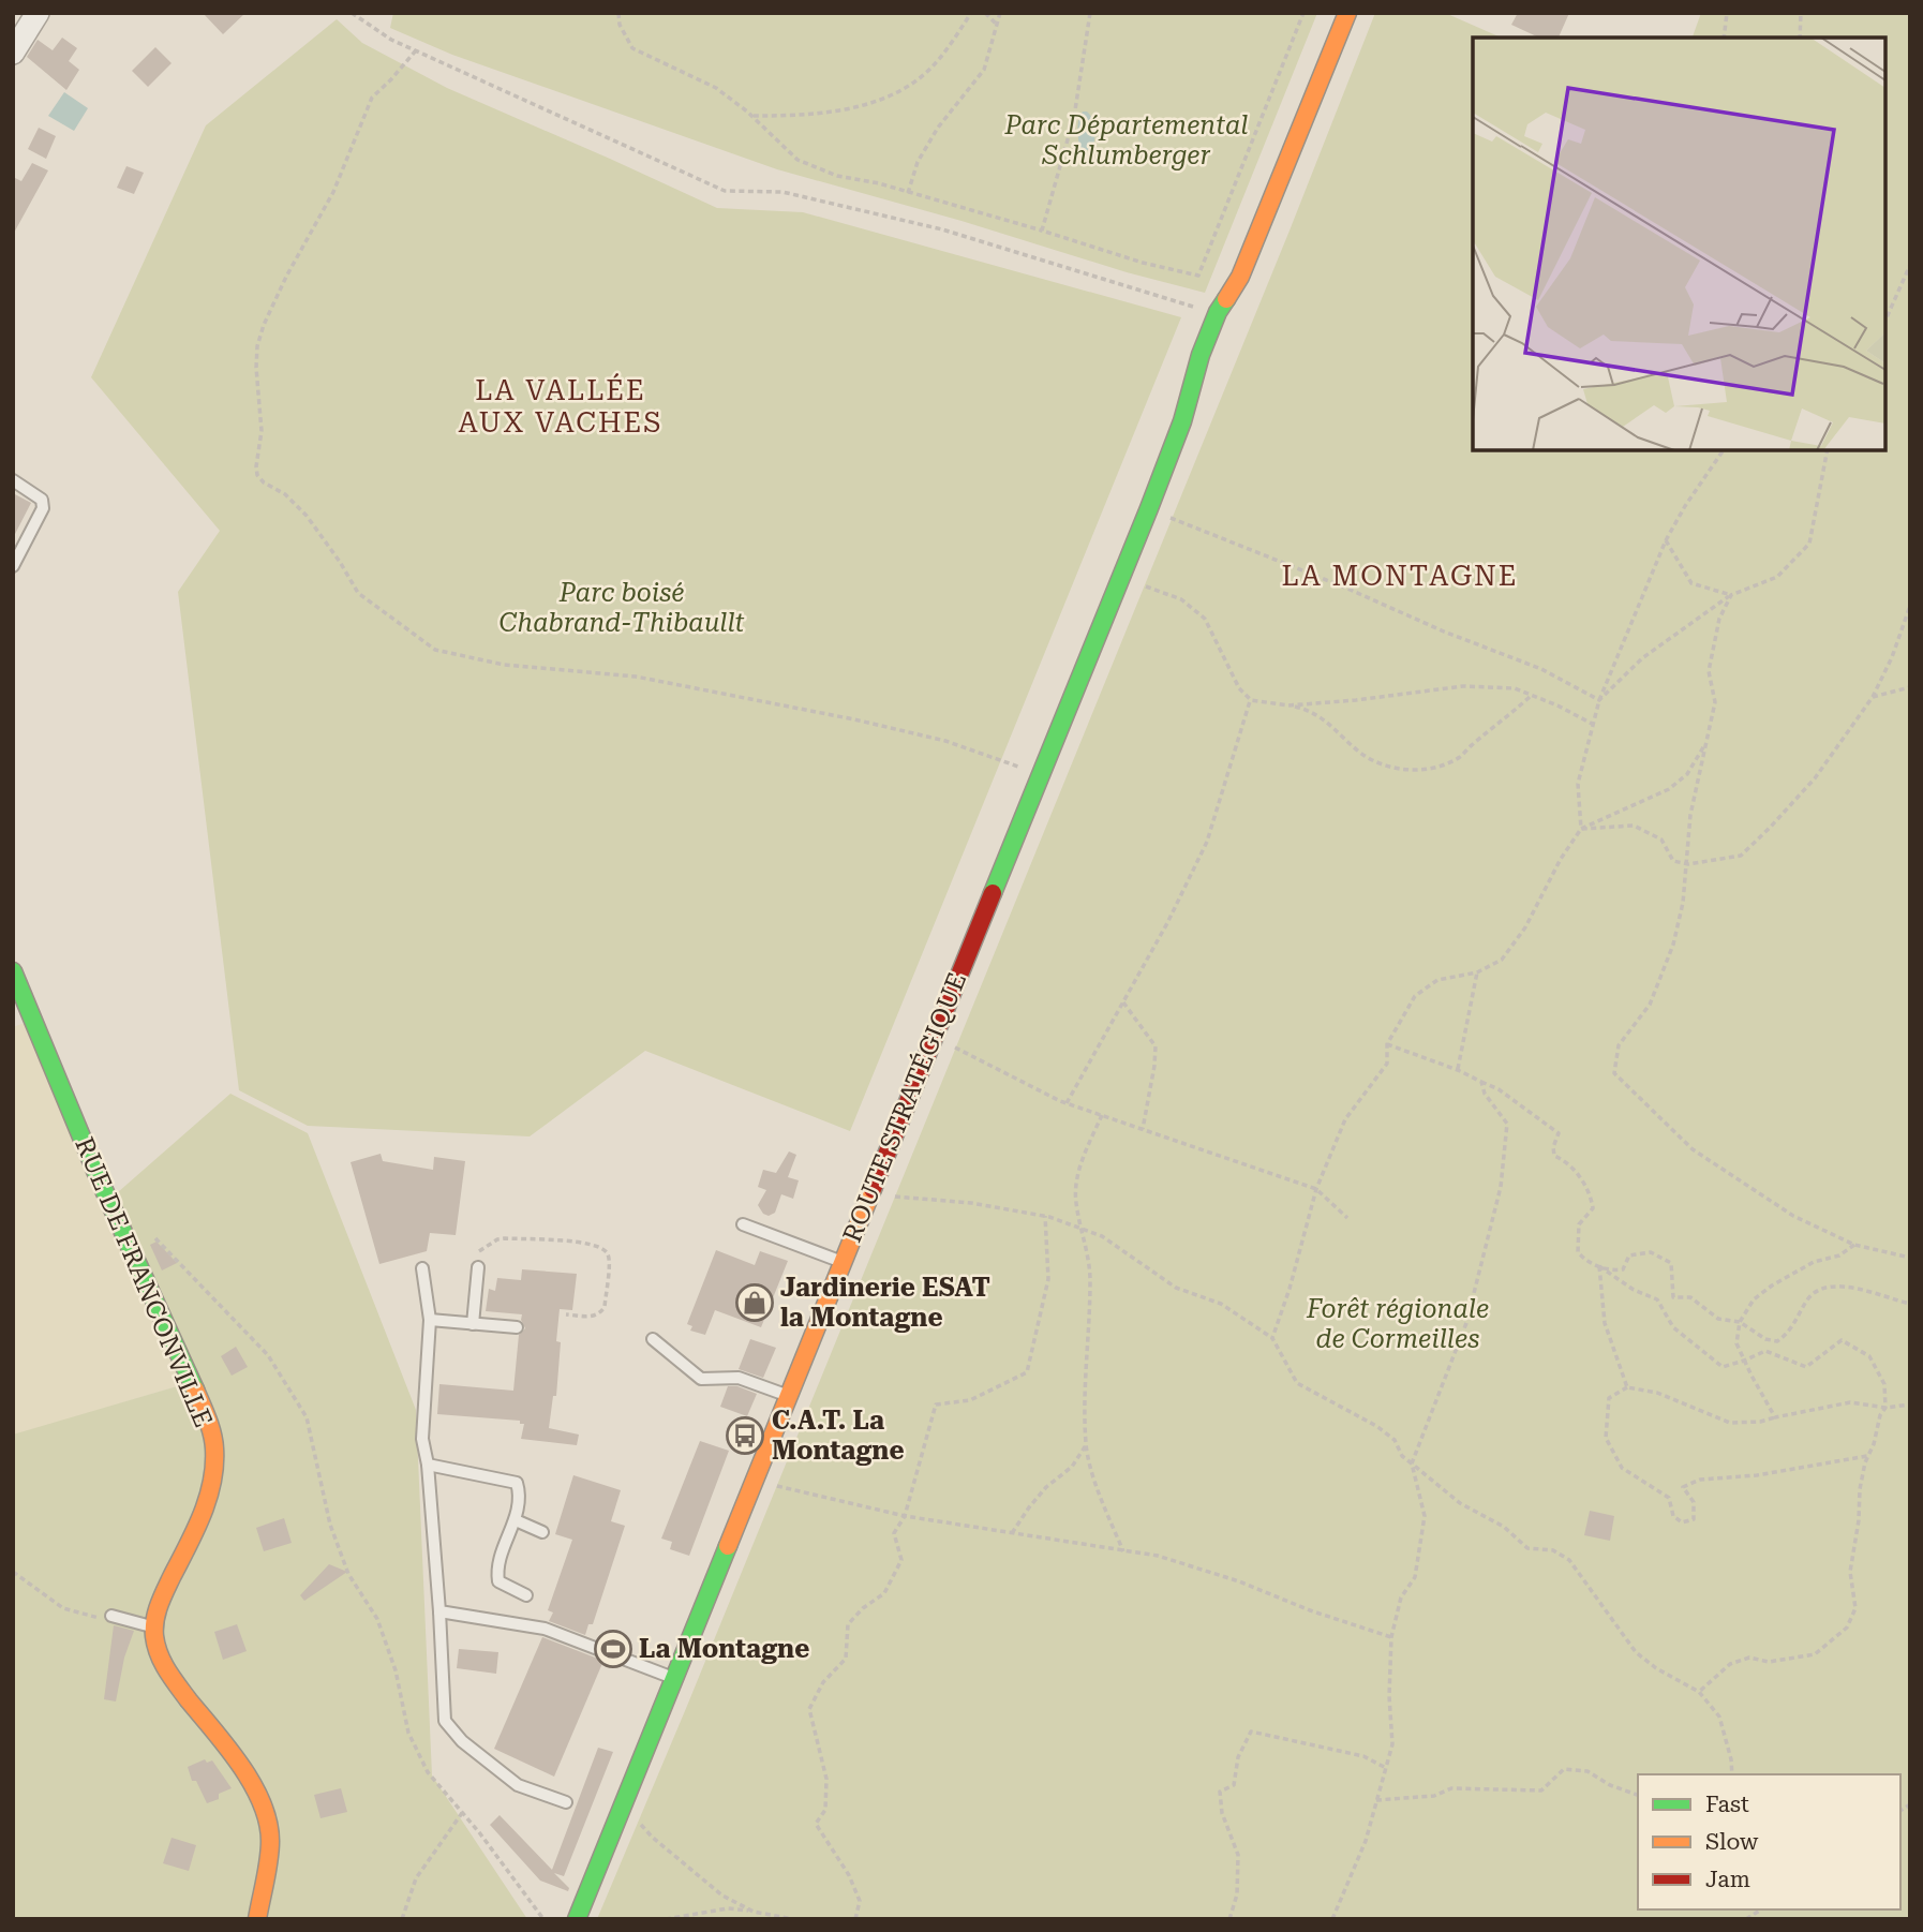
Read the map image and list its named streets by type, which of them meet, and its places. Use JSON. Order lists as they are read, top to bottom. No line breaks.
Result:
{"streets":{"street":["ROUTE STRATÉGIQUE","RUE DE FRANCONVILLE"]},"districts":["LA VALLÉE AUX VACHES","LA MONTAGNE"],"parks":["Parc Départemental Schlumberger","Parc boisé Chabrand-Thibaullt","Forêt régionale de Cormeilles"],"places":{"shop":["Jardinerie ESAT la Montagne"],"bus stop":["C.A.T. La Montagne"],"sports":["La Montagne"]},"legend":["Fast","Slow","Jam"]}
